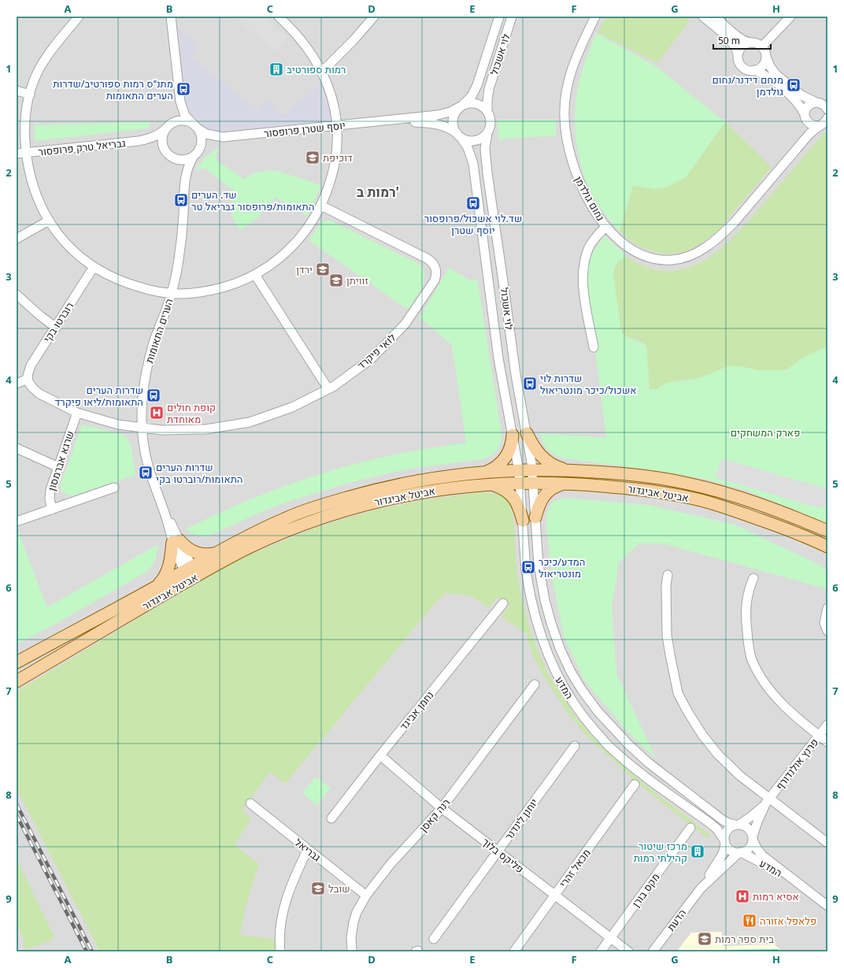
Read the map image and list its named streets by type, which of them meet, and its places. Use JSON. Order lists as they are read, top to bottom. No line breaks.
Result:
{"streets":{"main road":["אביטל אביגדור"],"street":["לוי אשכול","יוסף שטרן פרופסור","גבריאל טרק פרופסור","נחום גולדמן","רוברטו בקי","הערים התאומות","לואי פיקרד","שרגא אברמסון","המדע","נחמן אביגד","פרנץ אולנדורף","רנה קאסן","יוחנן לינדנר","גבריאל","פליקס בלוך","מכאל זהרי","מקס בורן","הדעת"]},"crossings":[["לוי אשכול","אביטל אביגדור"],["לוי אשכול","המדע"],["הערים התאומות","לואי פיקרד"],["הערים התאומות","אביטל אביגדור"],["אביטל אביגדור","המדע"],["המדע","פרנץ אולנדורף"],["המדע","הדעת"],["נחמן אביגד","פליקס בלוך"],["פרנץ אולנדורף","הדעת"],["רנה קאסן","גבריאל"],["רנה קאסן","פליקס בלוך"],["יוחנן לינדנר","פליקס בלוך"],["פליקס בלוך","מכאל זהרי"],["פליקס בלוך","מקס בורן"]],"districts":["רמות ב'"],"parks":["פארק המשחקים"],"places":{"building":["רמות ספורטיב","מרכז שיטור קהילתי רמות"],"bus stop":["מנחם דידנר/נחום גולדמן","מתנ״ס רמות ספורטיב/שדרות הערים התאומות","שד. הערים התאומות/פרופסור גבריאל טר","שד.לוי אשכול/פרופסור יוסף שטרן","שדרות לוי אשכול/כיכר מונטריאול","שדרות הערים התאומות/ליאו פיקרד","שדרות הערים התאומות/רוברטו בקי","המדע/כיכר מונטריאול"],"school or university":["דוכיפת","ירדן","זוויתן","שובל","בית ספר רמות"],"hospital":["קופת חולים מאוחדת","אסיא רמות"],"restaurant":["פלאפל אזורה"]},"scale_bar":"50 m","grid":{"columns":["A","B","C","D","E","F","G","H"],"rows":["1","2","3","4","5","6","7","8","9"]}}
